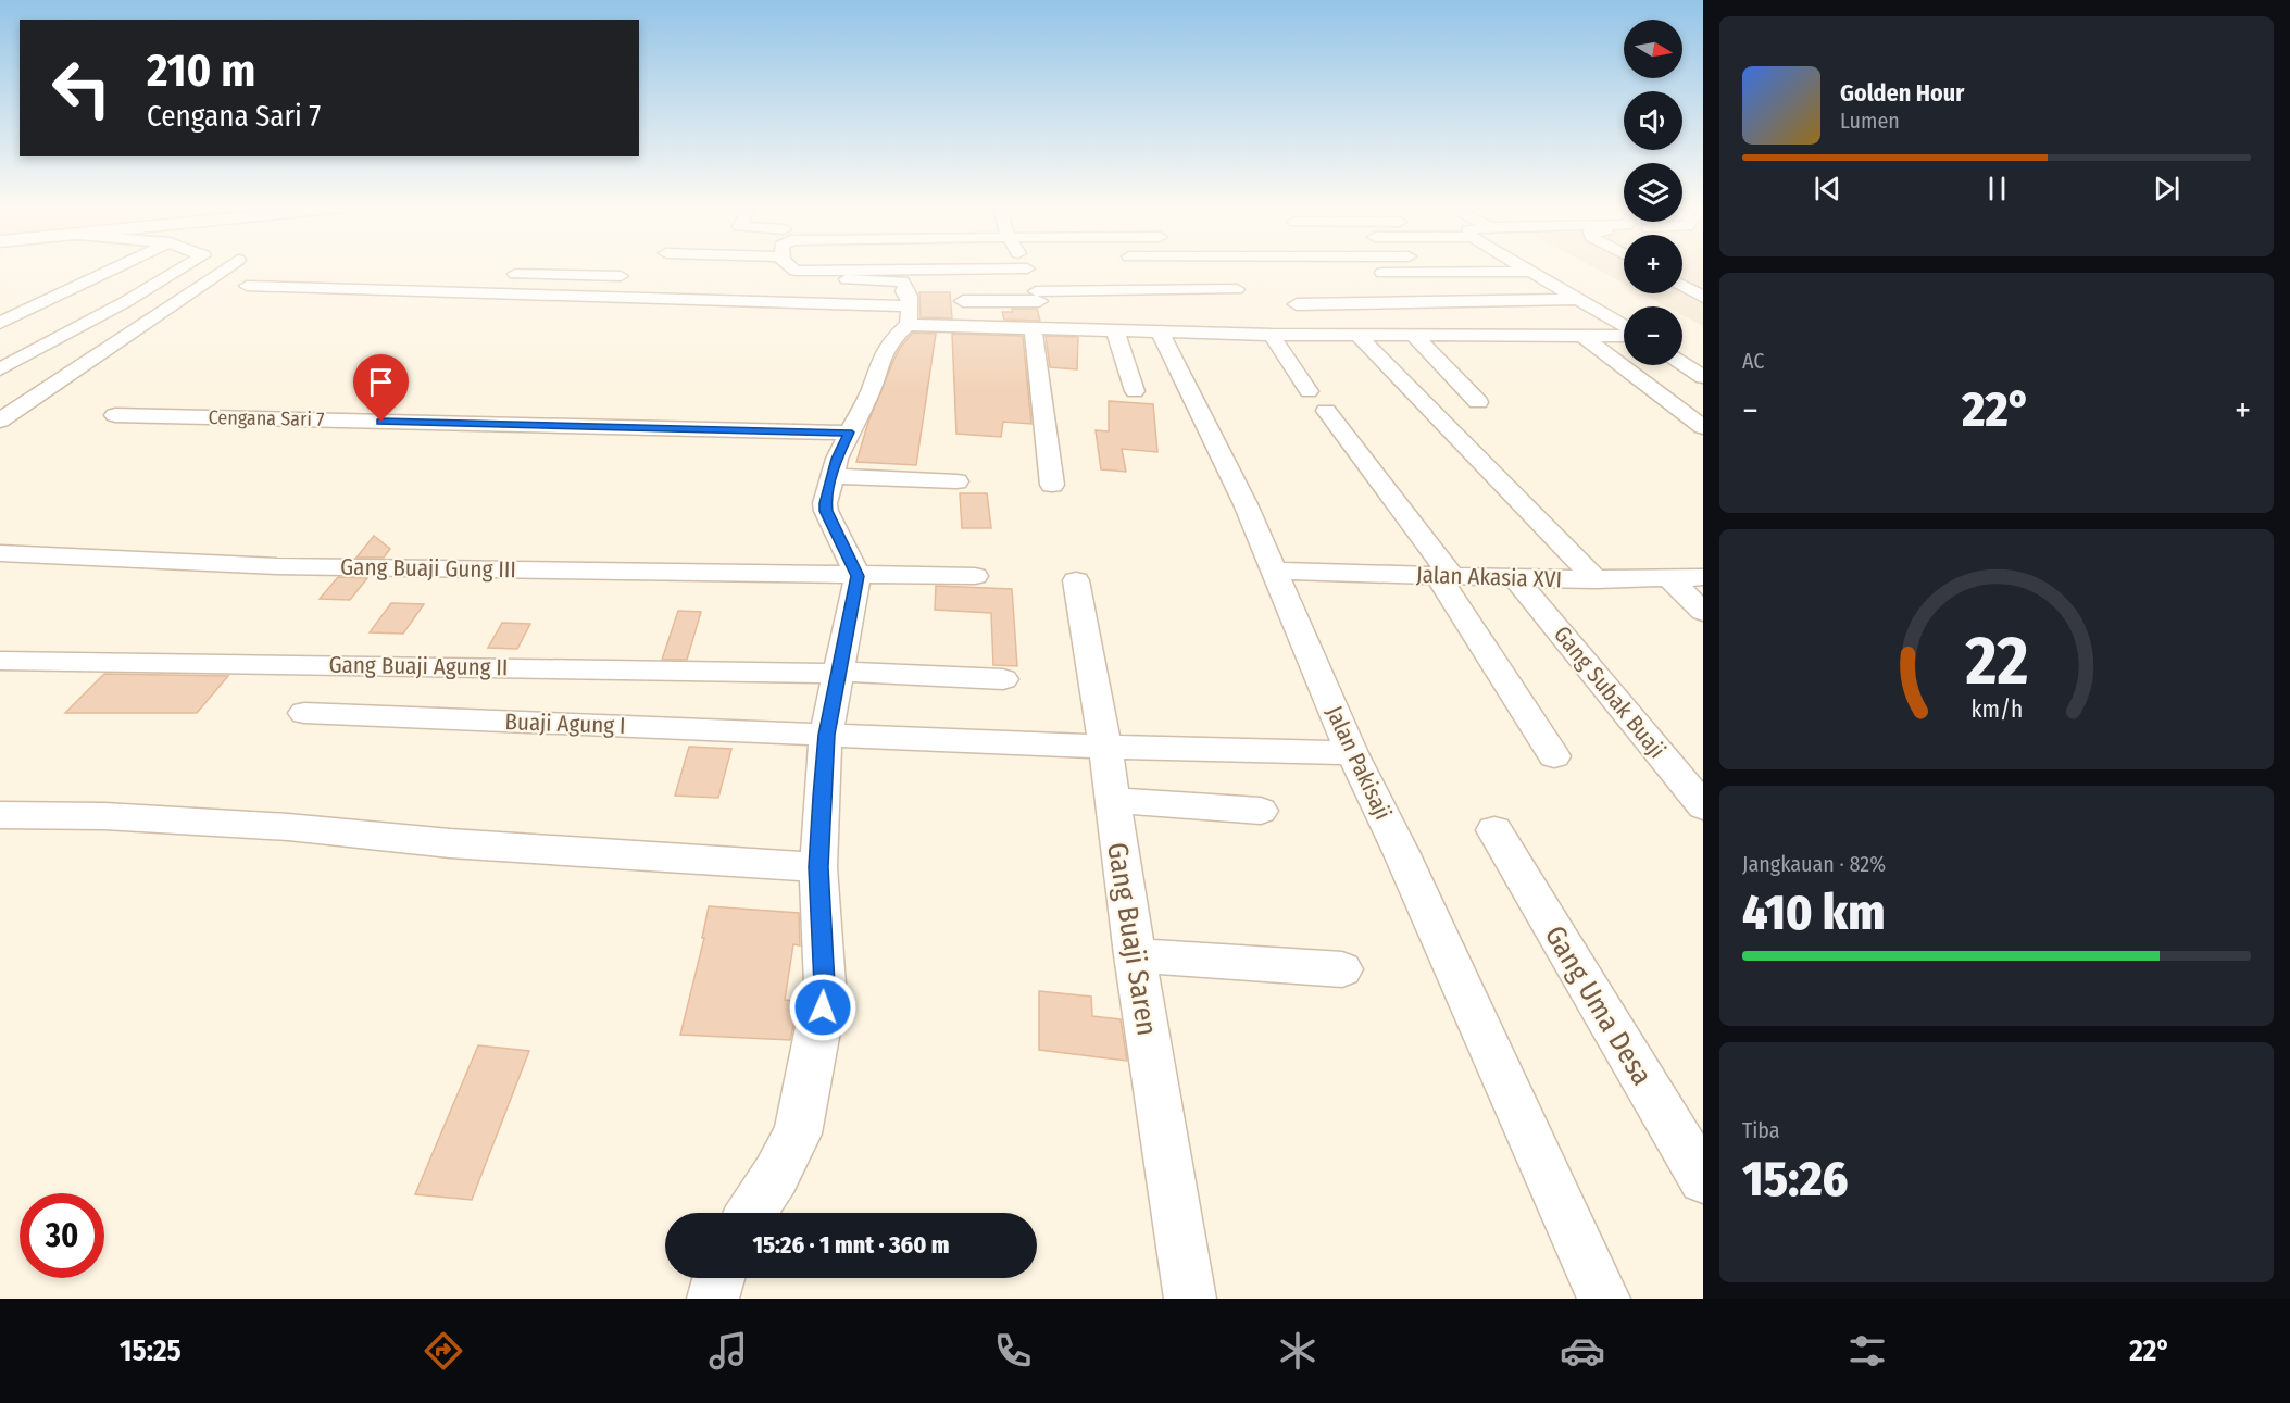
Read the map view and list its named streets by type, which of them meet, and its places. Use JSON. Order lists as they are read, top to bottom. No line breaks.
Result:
{"streets":{"street":["Cengana Sari 7","Gang Buaji Gung III","Jalan Akasia XVI","Gang Buaji Agung II","Gang Subak Buaji","Buaji Agung I","Jalan Pakisaji","Gang Buaji Saren","Gang Uma Desa"]},"crossings":[["Jalan Akasia XVI","Gang Subak Buaji"],["Jalan Akasia XVI","Jalan Pakisaji"],["Buaji Agung I","Jalan Pakisaji"],["Buaji Agung I","Gang Buaji Saren"]],"north":"right","page":{"map_buttons":["+","−"],"turn":["210 m","Cengana Sari 7"],"song":["Golden Hour","Lumen"],"tile":["AC",["Jangkauan · 82%","410 km"],["Tiba","15:26"]],"heat":["−","22°","+"],"limit":"30","trip":"15:26 · 1 mnt · 360 m","tabs":["15:25","22°"],"gauge":["22","km/h"]}}
